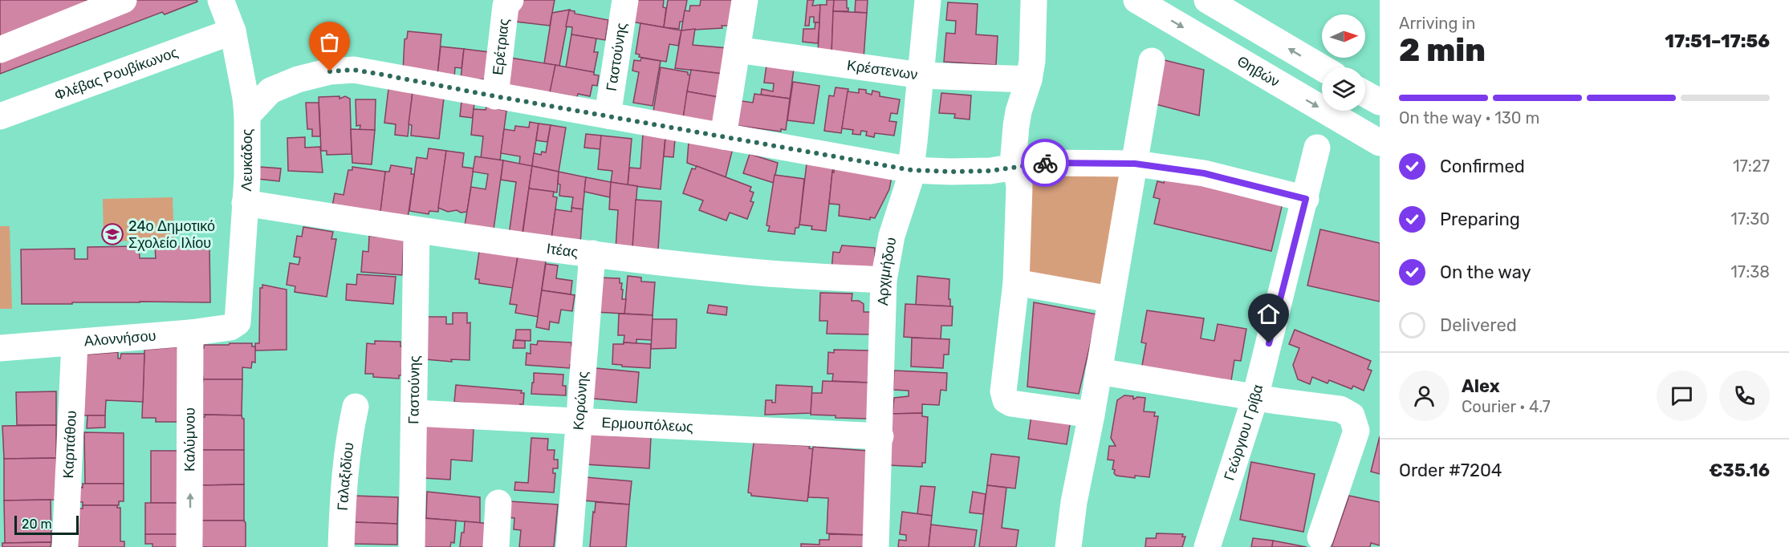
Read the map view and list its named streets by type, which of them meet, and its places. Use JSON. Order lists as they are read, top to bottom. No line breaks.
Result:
{"streets":{"street":["Ερέτριας","Γαστούνης","Κρέστενων","Θηβών","Φλέβας Ρουβίκωνος","Λευκάδος","Ιτέας","Αρχιμήδου","Αλοννήσου","Κορώνης","Ερμουπόλεως","Γεώργιου Γρίβα","Καλύμνου","Καρπάθου","Γαλαξιδίου"]},"crossings":[["Γαστούνης","Ιτέας"],["Γαστούνης","Ερμουπόλεως"],["Κρέστενων","Αρχιμήδου"],["Φλέβας Ρουβίκωνος","Λευκάδος"],["Λευκάδος","Ιτέας"],["Λευκάδος","Αλοννήσου"],["Ιτέας","Αρχιμήδου"],["Ιτέας","Κορώνης"],["Αρχιμήδου","Ερμουπόλεως"],["Αλοννήσου","Καλύμνου"],["Αλοννήσου","Καρπάθου"],["Κορώνης","Ερμουπόλεως"]],"one_way":["Καλύμνου"],"places":{"school or university":["24ο Δημοτικό Σχολείο Ιλίου"]},"scale_bar":"20 m","north":"right","page":{"heading":["2 min","Arriving in","17:51–17:56"],"panel":["Alex","Courier · 4.7","Order #7204","€35.16"],"bar":"On the way · 130 m","list":[["Confirmed","17:27"],["Preparing","17:30"],["On the way","17:38"],"Delivered"],"scale":"20 m"}}
